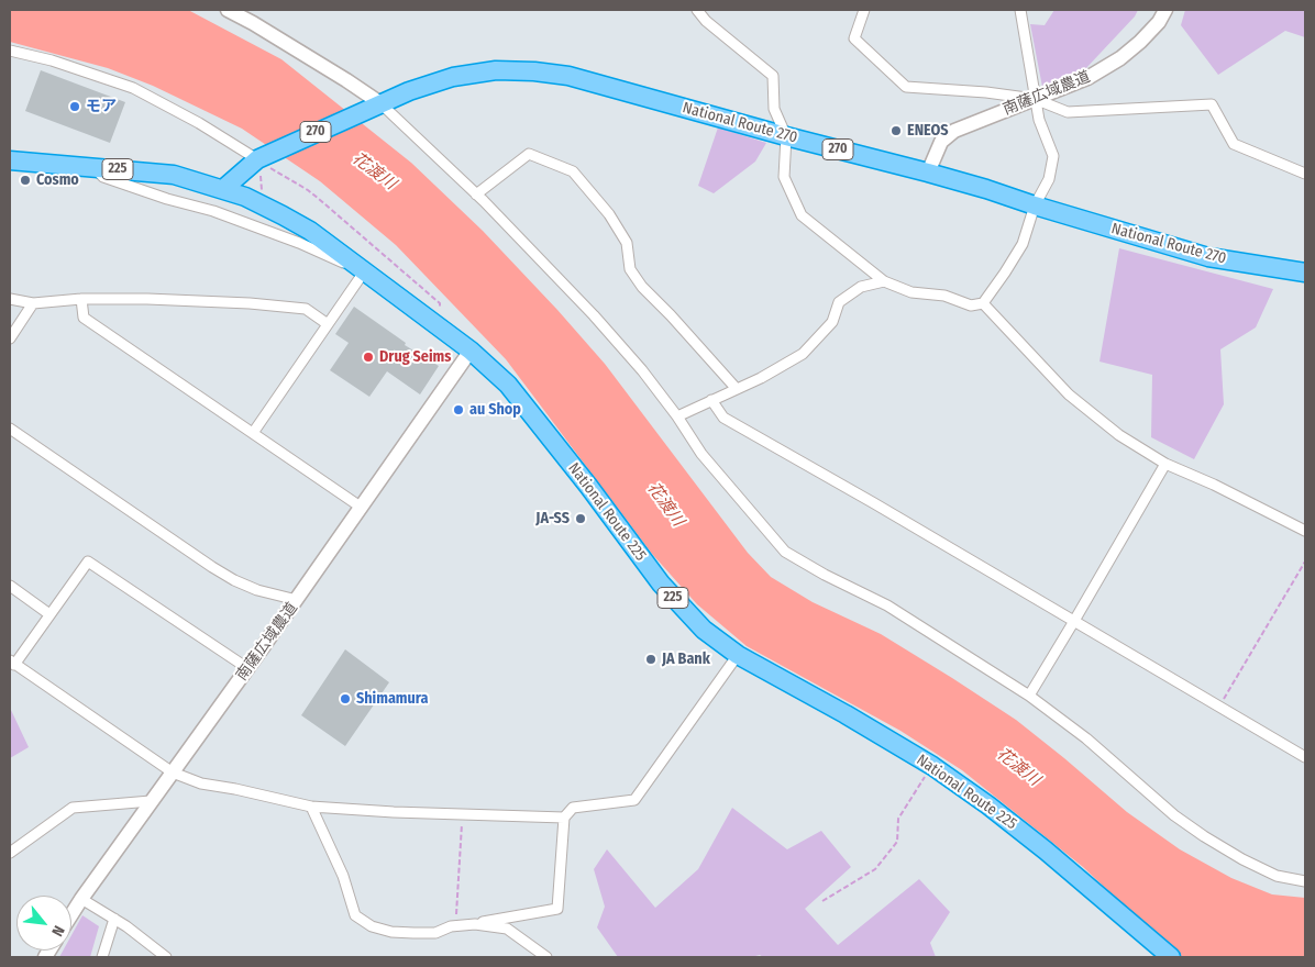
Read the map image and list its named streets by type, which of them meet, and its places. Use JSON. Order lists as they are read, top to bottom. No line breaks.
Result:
{"streets":{"highway":["National Route 270","270","225","National Route 225"],"street":["南薩広域農道"]},"crossings":[["南薩広域農道","National Route 270"],["南薩広域農道","National Route 225"],["National Route 270","National Route 225"]],"water":["花渡川"],"places":["モア","ENEOS","Cosmo","Drug Seims","au Shop","JA-SS","JA Bank","Shimamura"],"north":"bottom right"}
